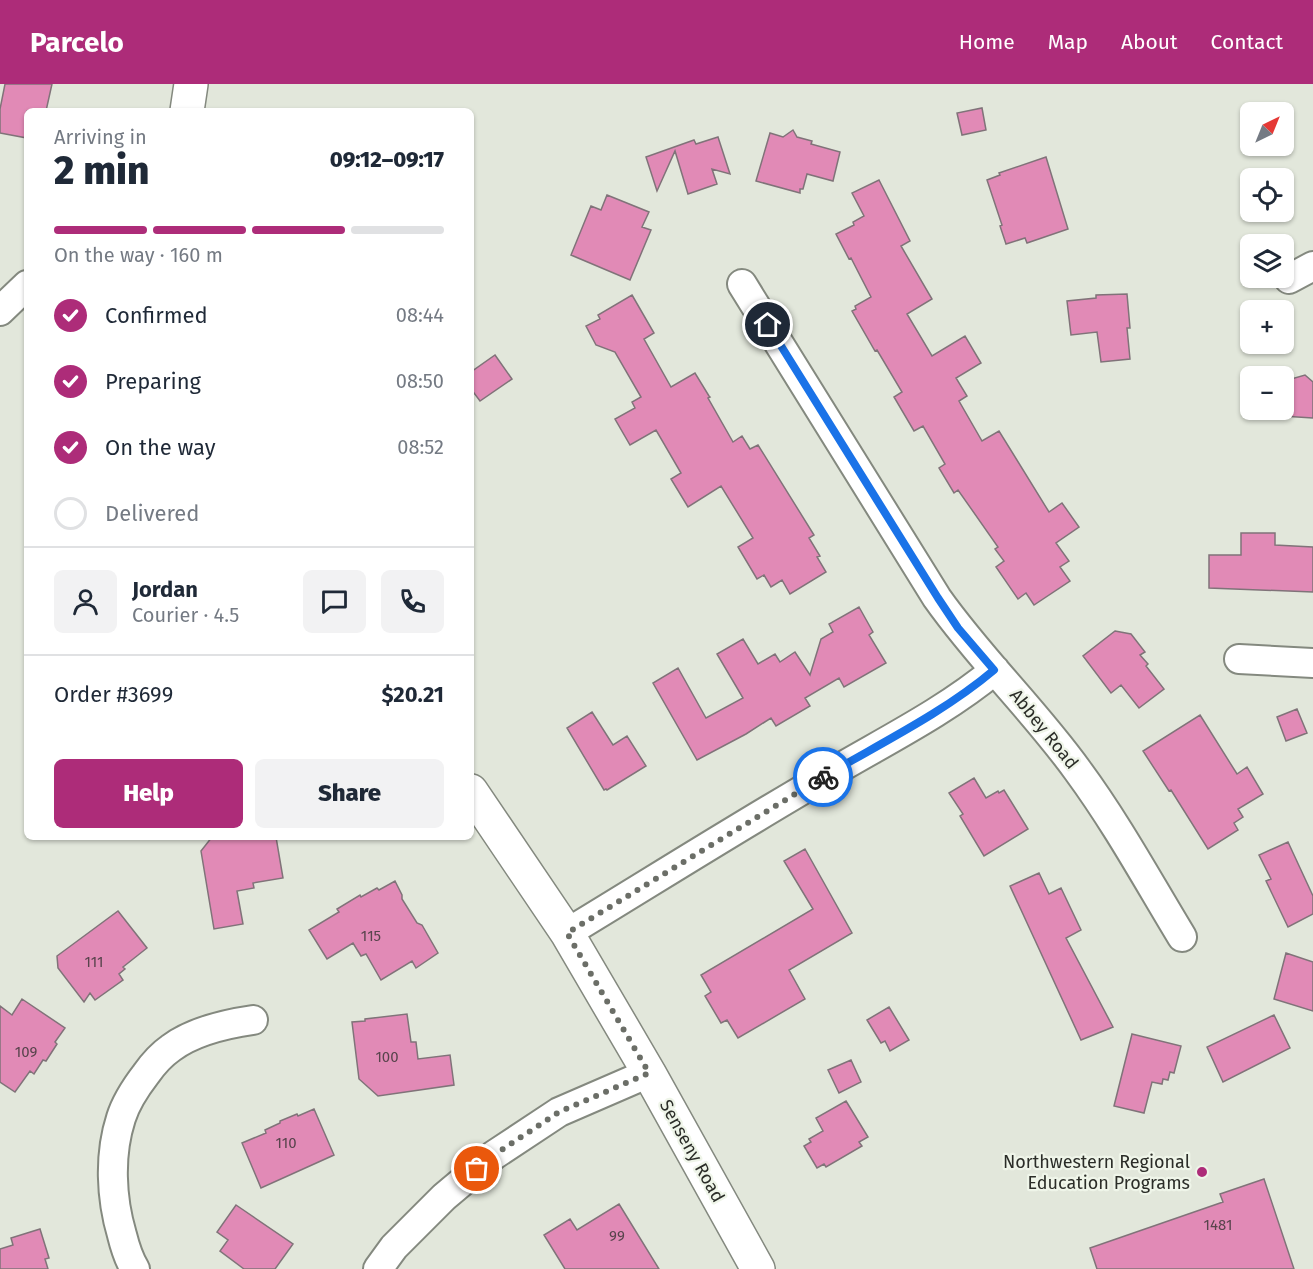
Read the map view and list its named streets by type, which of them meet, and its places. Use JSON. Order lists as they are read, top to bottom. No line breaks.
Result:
{"streets":{"main road":["Senseny Road"],"street":["Abbey Road"]},"places":["Northwestern Regional Education Programs"],"house_numbers":["115","111","109","100","110","1481","99"],"north":"top right","page":{"header":"Parcelo","nav":["Home","Map","About","Contact"],"map_buttons":["+","−"],"heading":["2 min","Arriving in","09:12–09:17"],"panel":["Jordan","Courier · 4.5","Order #3699","$20.21"],"bar":"On the way · 160 m","list":[["Confirmed","08:44"],["Preparing","08:50"],["On the way","08:52"],"Delivered"],"buttons":["Help","Share"]}}
